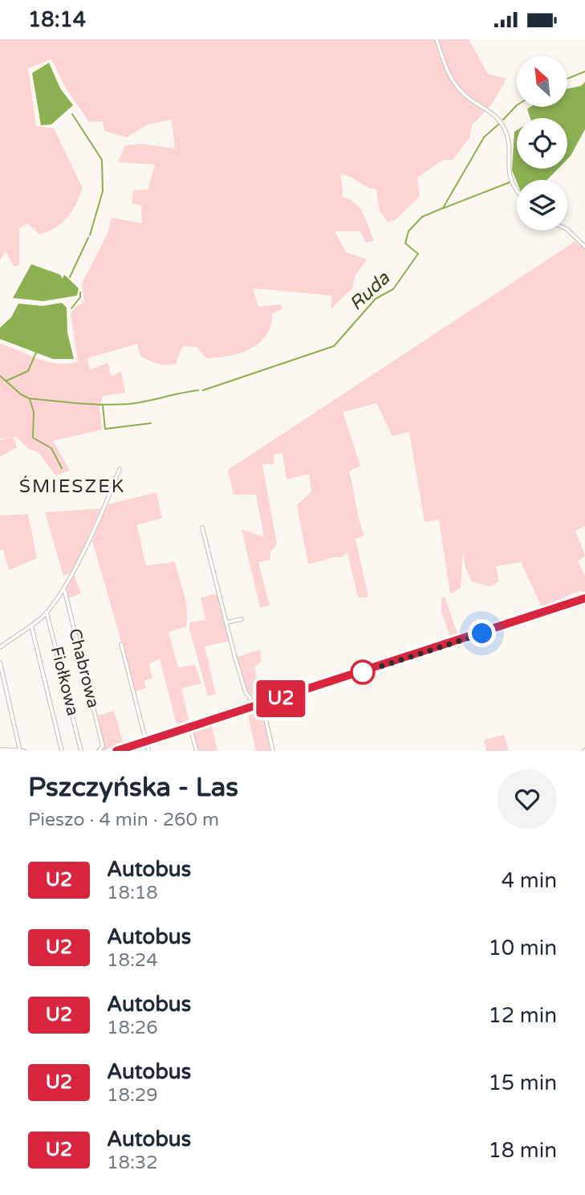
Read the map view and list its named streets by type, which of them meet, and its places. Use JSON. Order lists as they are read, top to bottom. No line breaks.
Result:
{"streets":{"street":["Chabrowa","Fiołkowa"]},"districts":["ŚMIESZEK"],"water":["Ruda"],"lines":["bus line U2"],"north":"top left","page":{"status":"18:14","on_map":"U2","heading":["Pszczyńska - Las","Pieszo · 4 min · 260 m"],"list":[{"mark":"U2","name":"Autobus","note":"18:18","value":"4 min"},{"mark":"U2","name":"Autobus","note":"18:24","value":"10 min"},{"mark":"U2","name":"Autobus","note":"18:26","value":"12 min"},{"mark":"U2","name":"Autobus","note":"18:29","value":"15 min"},{"mark":"U2","name":"Autobus","note":"18:32","value":"18 min"}]}}
